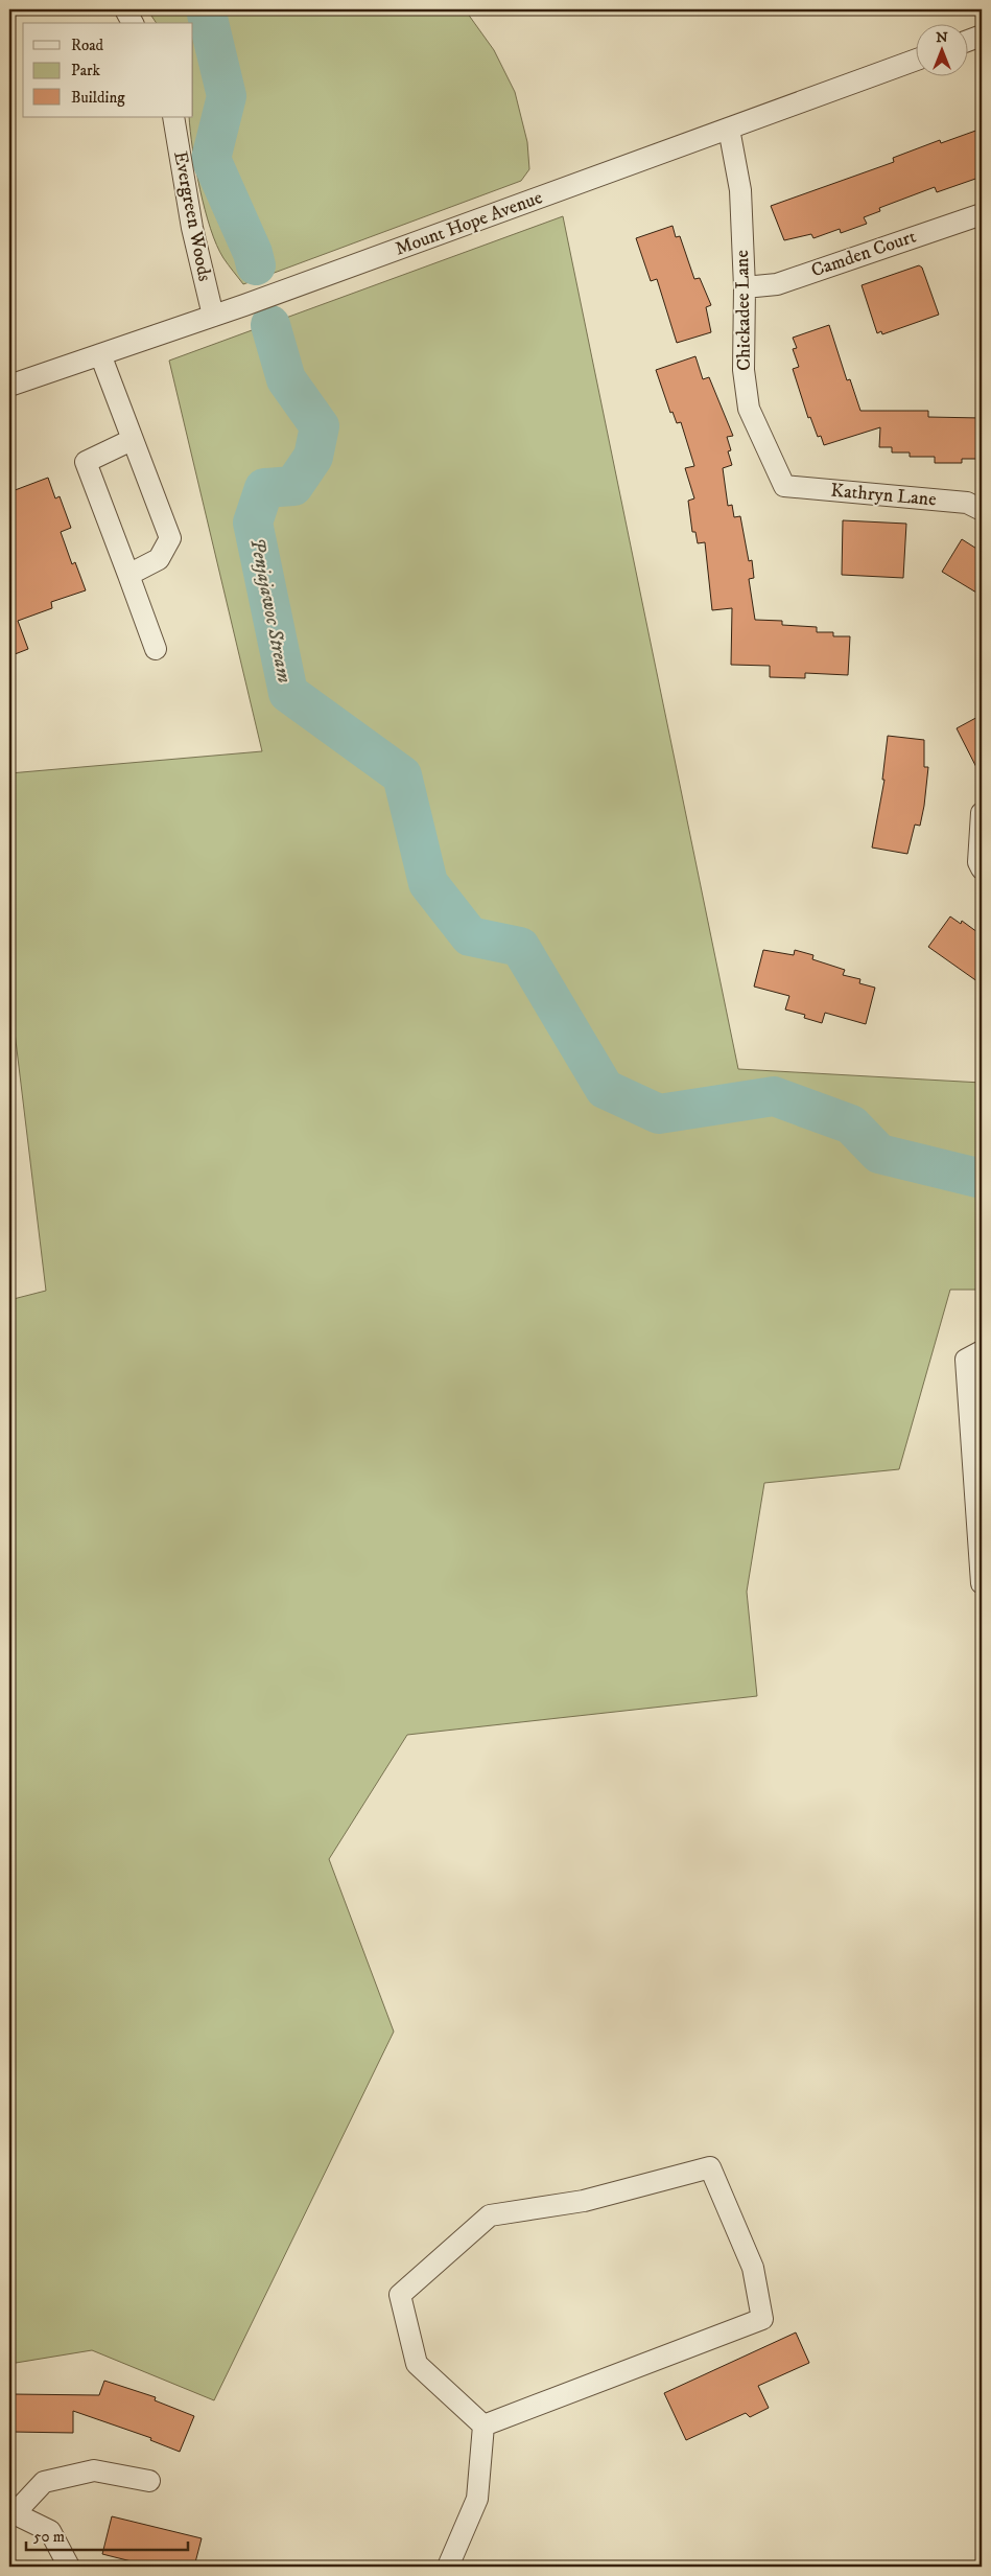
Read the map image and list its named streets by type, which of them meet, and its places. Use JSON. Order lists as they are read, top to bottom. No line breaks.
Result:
{"streets":{"street":["Evergreen Woods","Mount Hope Avenue","Camden Court","Chickadee Lane","Kathryn Lane"]},"crossings":[["Evergreen Woods","Mount Hope Avenue"],["Mount Hope Avenue","Chickadee Lane"],["Camden Court","Chickadee Lane"],["Chickadee Lane","Kathryn Lane"]],"water":["Penjajawoc Stream"],"legend":["Road","Park","Building"],"scale_bar":"50 m","north":"top"}
